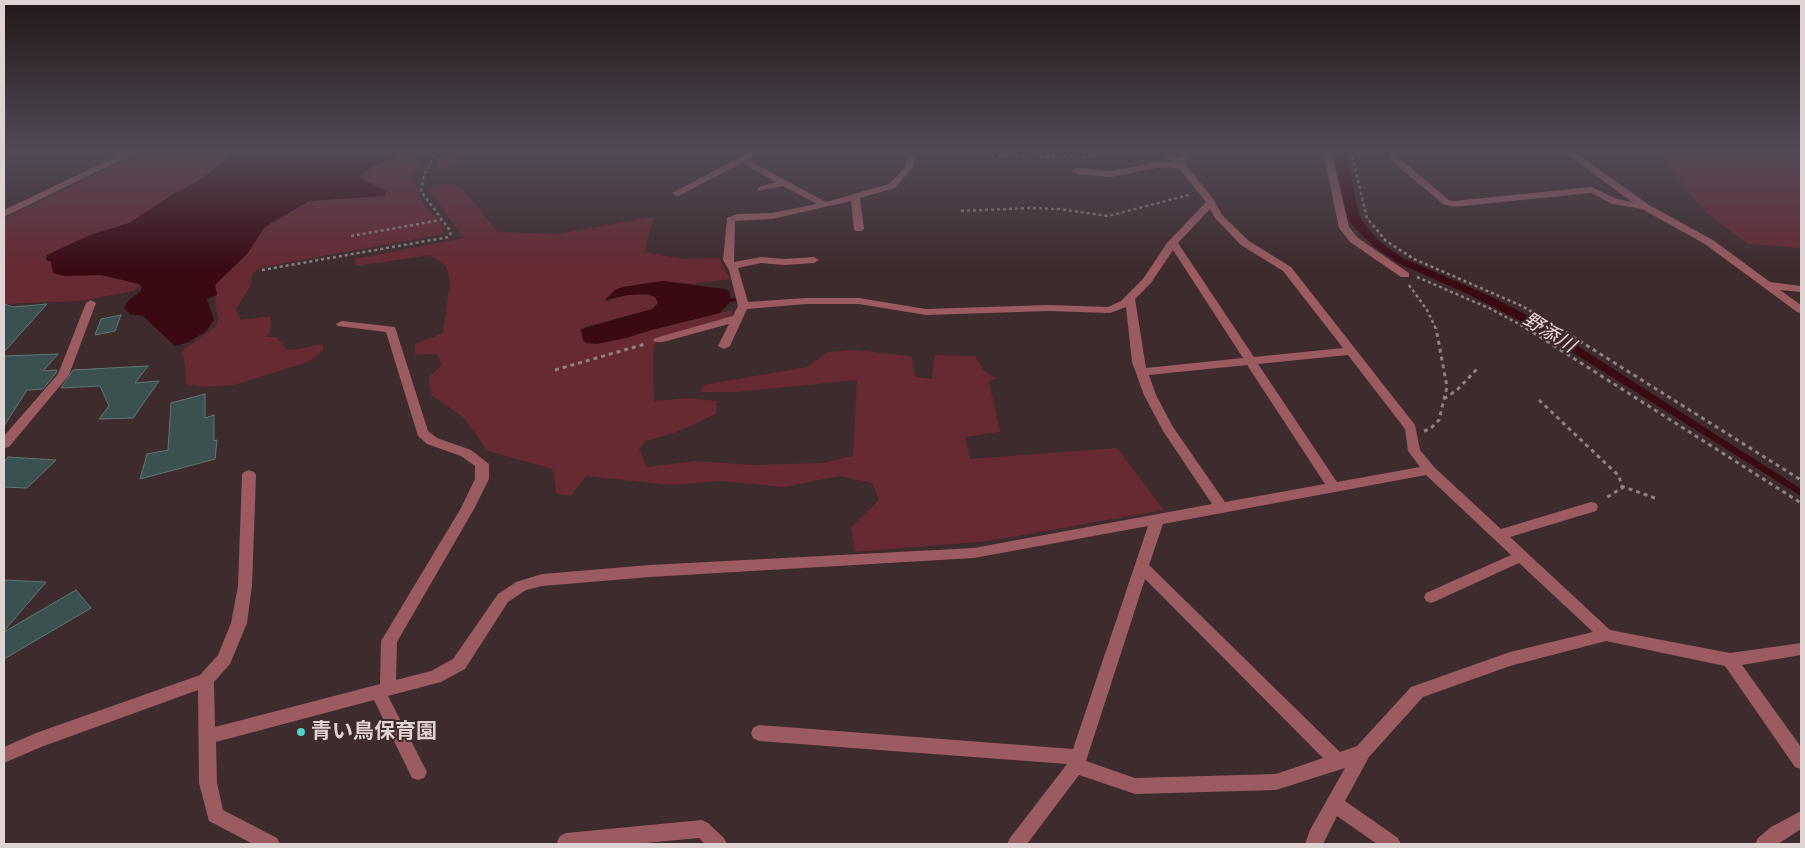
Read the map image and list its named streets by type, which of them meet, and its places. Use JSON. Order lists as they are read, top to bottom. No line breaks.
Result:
{"water":["野添川"],"places":["青い鳥保育園"]}
